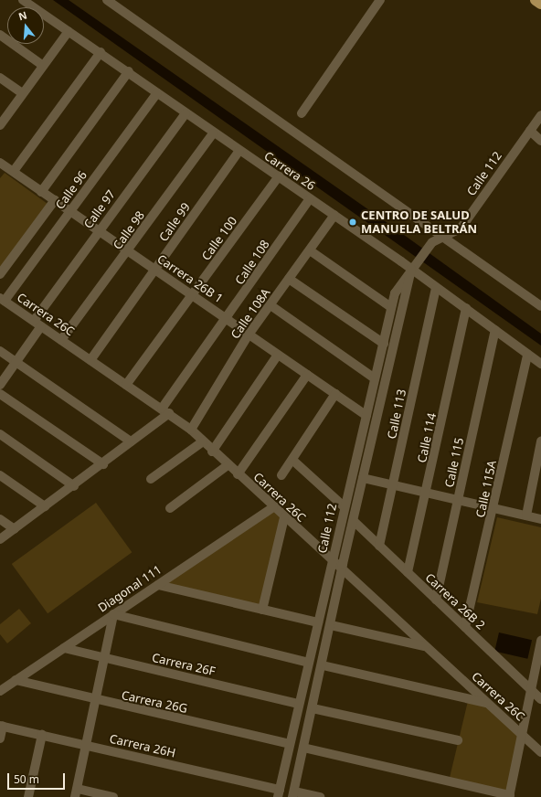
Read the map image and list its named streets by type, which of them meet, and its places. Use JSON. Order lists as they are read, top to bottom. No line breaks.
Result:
{"streets":{"street":["Carrera 26","Calle 112","Calle 96","Calle 97","Calle 99","Calle 98","Calle 100","Calle 108","Carrera 26B 1","Calle 108A","Carrera 26C","Calle 113","Calle 114","Calle 115","Calle 115A","Diagonal 111","Carrera 26B 2","Carrera 26F","Carrera 26G","Carrera 26H"]},"crossings":[["Carrera 26","Calle 112"],["Carrera 26","Calle 96"],["Carrera 26","Calle 97"],["Carrera 26","Calle 99"],["Carrera 26","Calle 98"],["Carrera 26","Calle 100"],["Carrera 26","Calle 108"],["Carrera 26","Calle 108A"],["Carrera 26","Calle 113"],["Carrera 26","Calle 114"],["Carrera 26","Calle 115"],["Carrera 26","Calle 115A"],["Calle 112","Carrera 26B 1"],["Calle 112","Carrera 26C"],["Calle 112","Carrera 26B 2"],["Calle 112","Carrera 26F"],["Calle 112","Carrera 26G"],["Calle 112","Carrera 26H"],["Calle 96","Carrera 26B 1"],["Calle 96","Carrera 26C"],["Calle 97","Carrera 26B 1"],["Calle 97","Carrera 26C"],["Calle 99","Carrera 26B 1"],["Calle 99","Carrera 26C"],["Calle 98","Carrera 26B 1"],["Calle 98","Carrera 26C"],["Calle 100","Carrera 26B 1"],["Calle 100","Carrera 26C"],["Calle 108","Carrera 26B 1"],["Calle 108","Carrera 26C"],["Carrera 26B 1","Calle 108A"],["Calle 108A","Carrera 26C"],["Carrera 26C","Diagonal 111"],["Calle 113","Carrera 26B 2"],["Calle 114","Carrera 26B 2"],["Calle 115","Carrera 26B 2"],["Calle 115A","Carrera 26B 2"],["Diagonal 111","Carrera 26F"],["Diagonal 111","Carrera 26G"]],"places":["CENTRO DE SALUD MANUELA BELTRÁN"],"scale_bar":"50 m","north":"top"}
